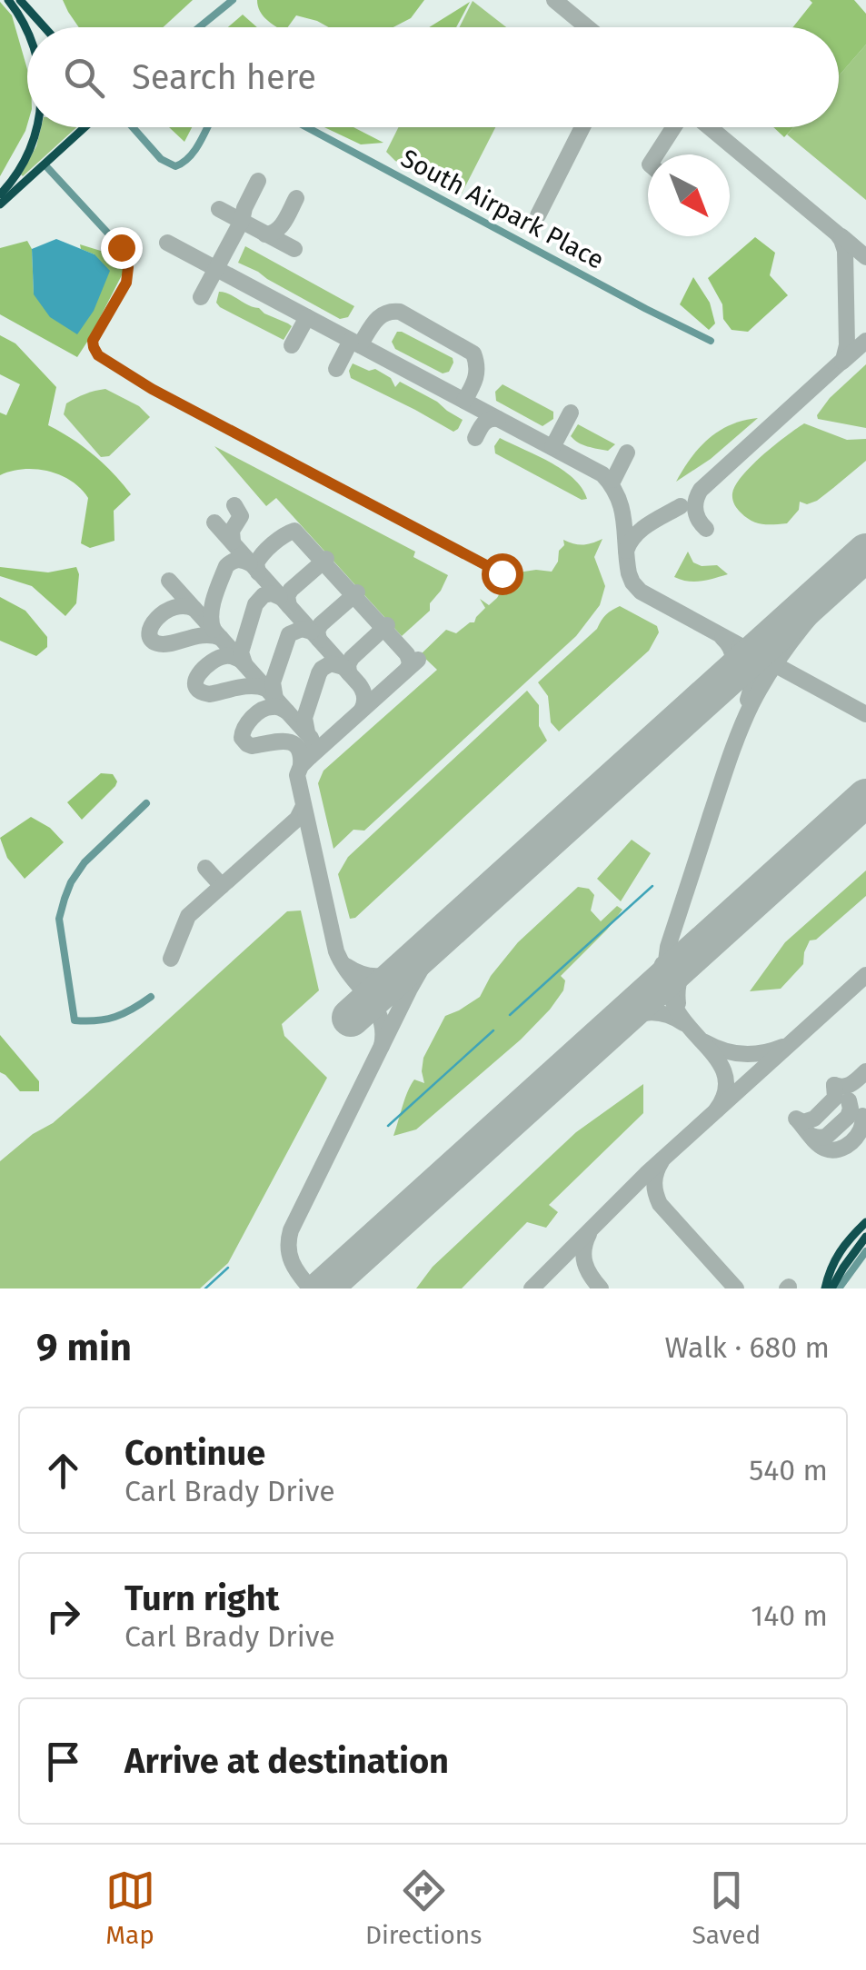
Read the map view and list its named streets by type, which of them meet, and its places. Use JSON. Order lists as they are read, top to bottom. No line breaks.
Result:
{"streets":{"street":["South Airpark Place"]},"north":"bottom right","page":{"search":"Search here","heading":["9 min","Walk · 680 m"],"list":[["Continue","Carl Brady Drive","540 m"],["Turn right","Carl Brady Drive","140 m"],"Arrive at destination"],"nav":["Map","Directions","Saved"]}}
